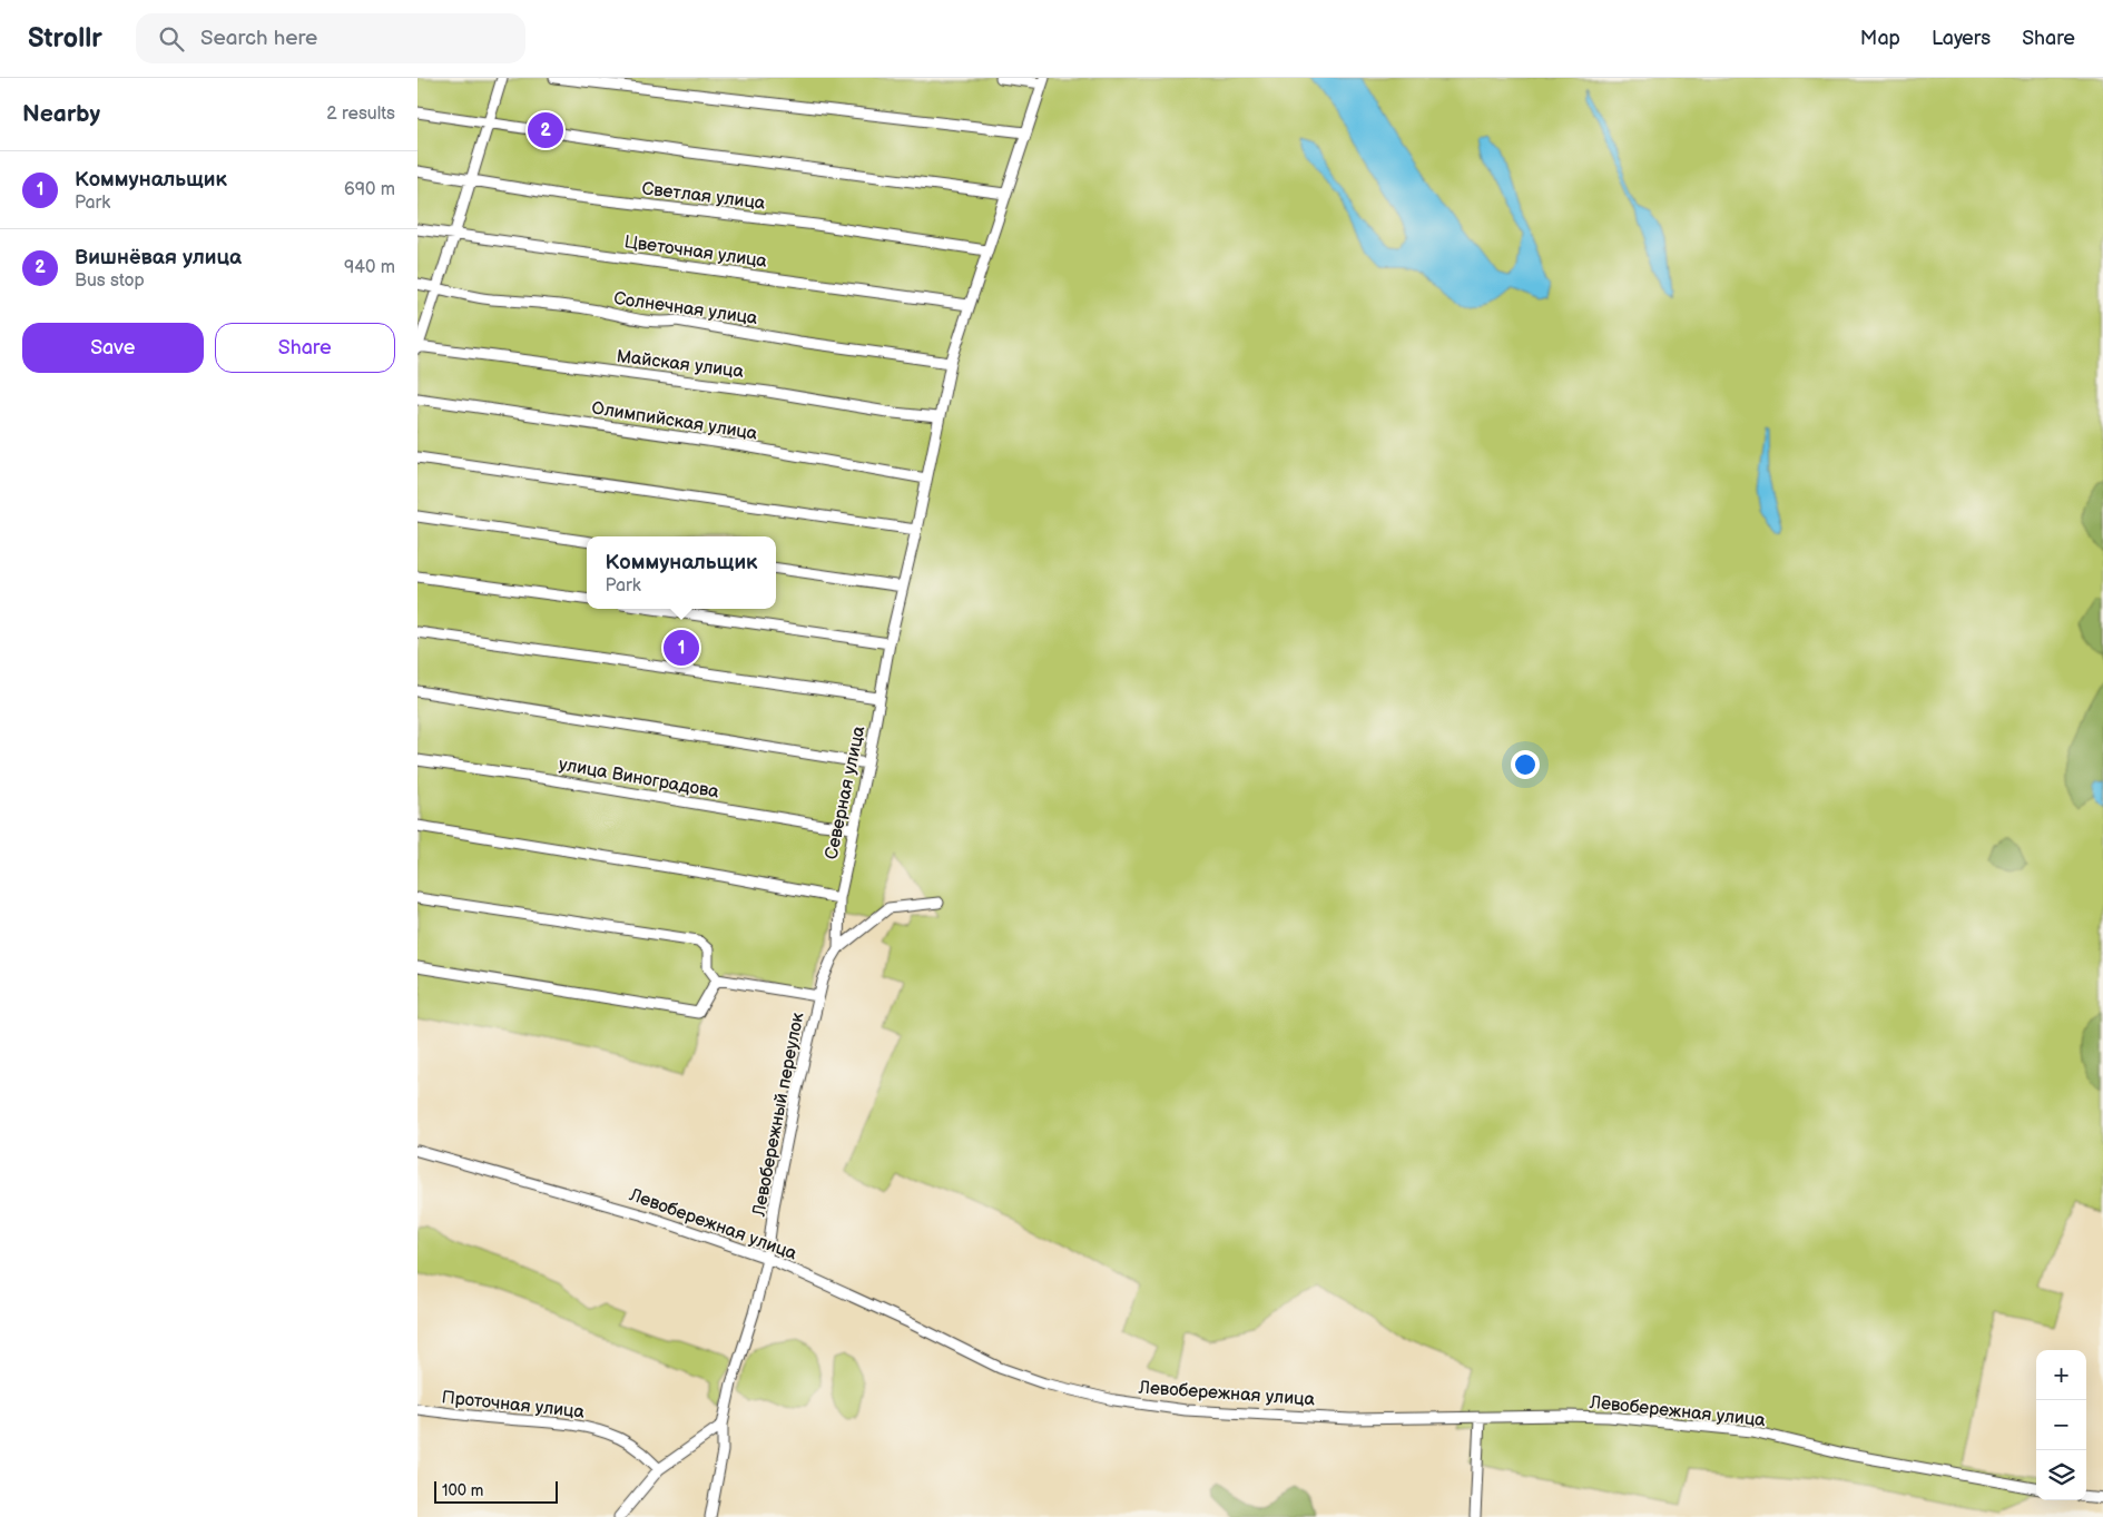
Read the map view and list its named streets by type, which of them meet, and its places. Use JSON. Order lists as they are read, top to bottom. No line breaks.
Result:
{"streets":{"street":["Светлая улица","Цветочная улица","Солнечная улица","Майская улица","Олимпийская улица","улица Виноградова","Северная улица","Левобережный переулок","Левобережная улица","Проточная улица"]},"crossings":[["Светлая улица","Северная улица"],["Цветочная улица","Северная улица"],["Солнечная улица","Северная улица"],["Майская улица","Северная улица"],["Олимпийская улица","Северная улица"],["улица Виноградова","Северная улица"],["Северная улица","Левобережный переулок"],["Левобережный переулок","Левобережная улица"]],"scale_bar":"100 m","page":{"header":"Strollr","search":"Search here","nav":["Map","Layers","Share"],"heading":["Nearby","2 results"],"pins":["2","1"],"list":[{"mark":"1","name":"Коммунальщик","note":"Park","value":"690 m"},{"mark":"2","name":"Вишнёвая улица","note":"Bus stop","value":"940 m"}],"buttons":["Save","Share"],"popup":["Коммунальщик","Park"],"map_buttons":["+","−"],"scale":"100 m"}}
